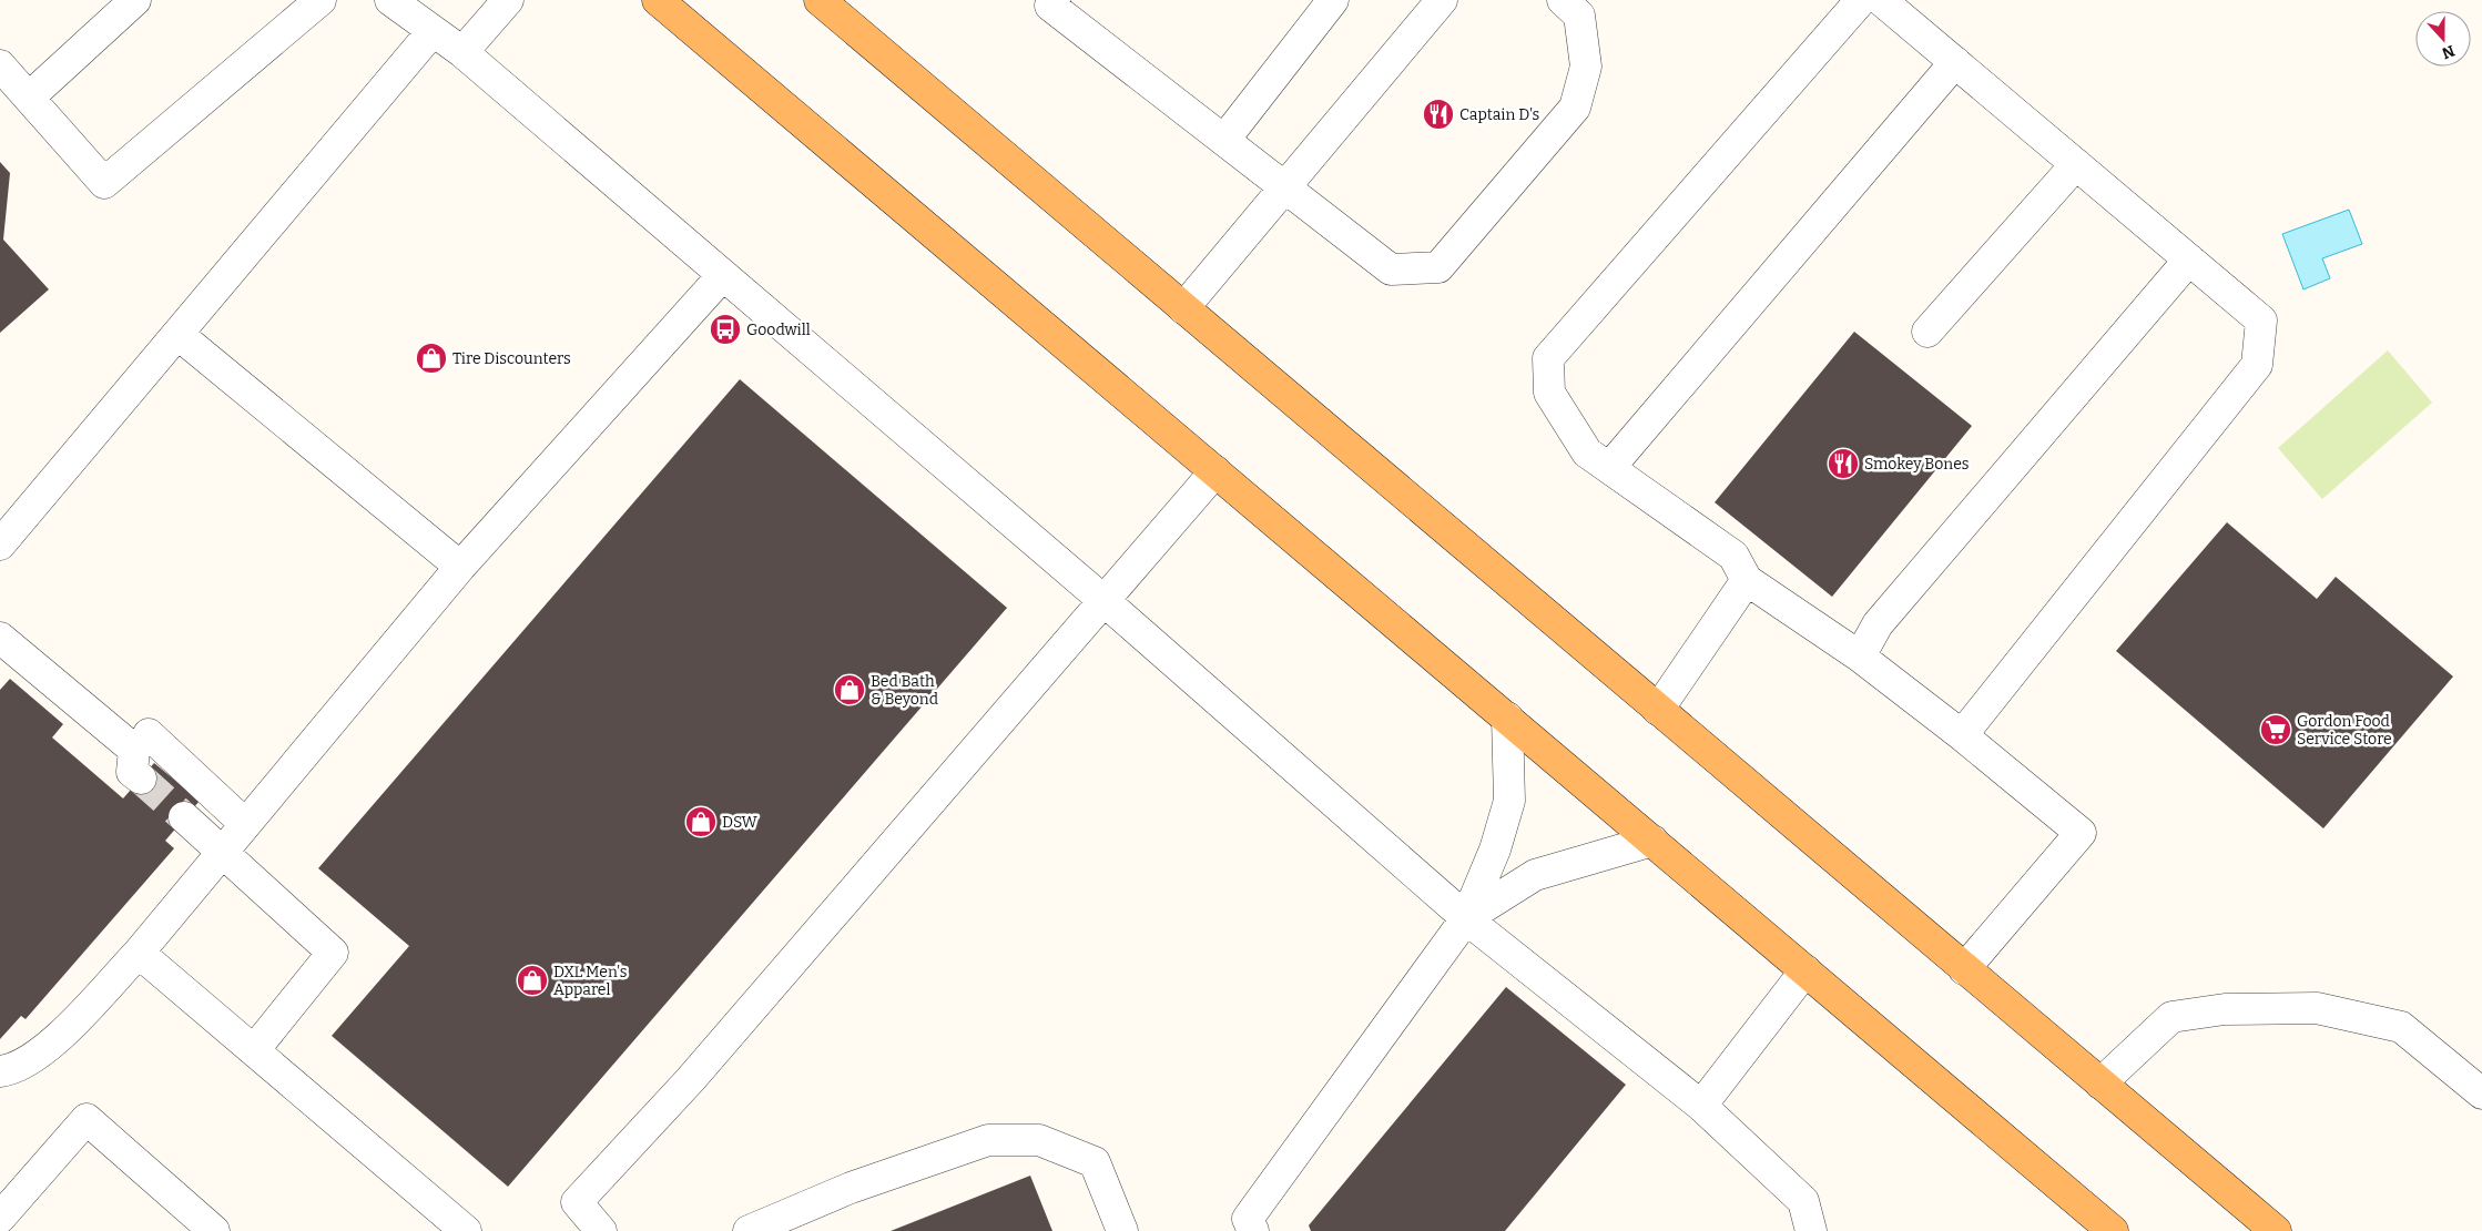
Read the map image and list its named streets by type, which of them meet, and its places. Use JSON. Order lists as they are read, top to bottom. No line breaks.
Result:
{"places":{"restaurant":["Captain D's","Smokey Bones"],"bus stop":["Goodwill"],"shop":["Tire Discounters","Bed Bath & Beyond","DSW","DXL Men's Apparel"],"supermarket":["Gordon Food Service Store"]},"north":"bottom"}
